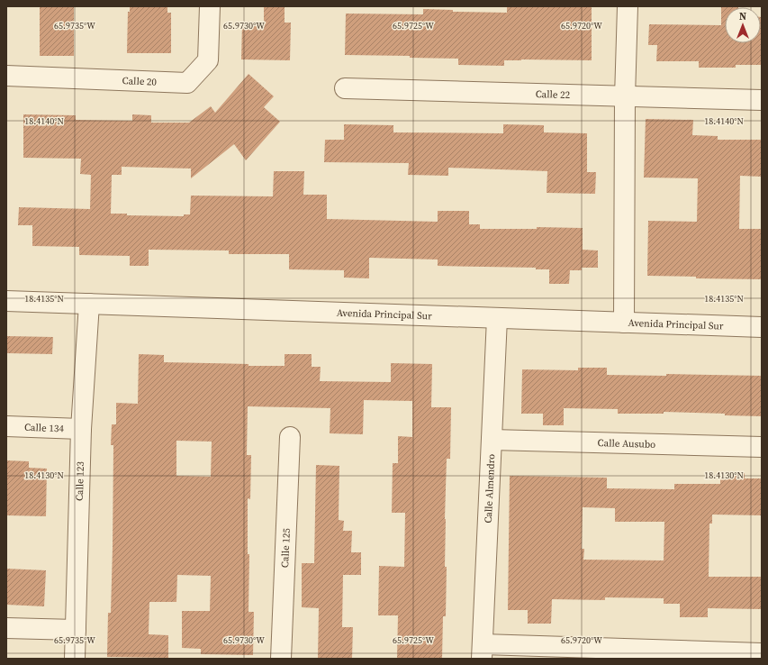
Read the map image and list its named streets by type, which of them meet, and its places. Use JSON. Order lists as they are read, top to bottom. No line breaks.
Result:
{"streets":{"street":["Calle 20","Calle 22","Avenida Principal Sur","Calle 134","Calle Ausubo","Calle 123","Calle Almendro","Calle 125"]},"crossings":[["Avenida Principal Sur","Calle 123"],["Avenida Principal Sur","Calle Almendro"],["Calle 134","Calle 123"],["Calle Ausubo","Calle Almendro"]],"north":"top","coordinates":["65.9735°W","65.9730°W","65.9725°W","65.9720°W","18.4140°N","18.4135°N","18.4130°N"]}
